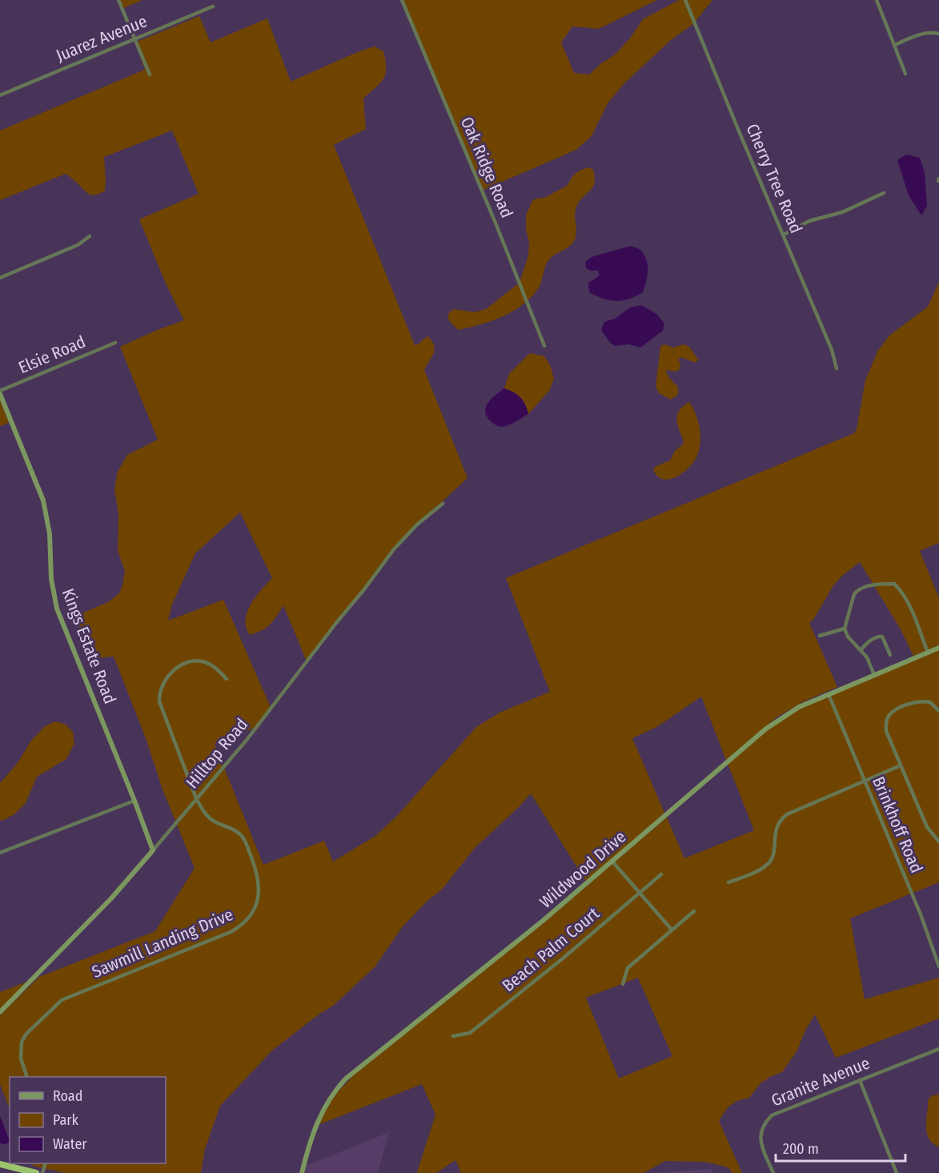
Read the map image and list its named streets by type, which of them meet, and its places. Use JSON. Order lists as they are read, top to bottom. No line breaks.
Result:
{"streets":{"street":["Juarez Avenue","Oak Ridge Road","Cherry Tree Road","Elsie Road","Kings Estate Road","Hilltop Road","Brinkhoff Road","Wildwood Drive","Sawmill Landing Drive","Beach Palm Court","Granite Avenue"]},"crossings":[["Elsie Road","Kings Estate Road"],["Kings Estate Road","Hilltop Road"],["Hilltop Road","Sawmill Landing Drive"],["Brinkhoff Road","Wildwood Drive"]],"legend":["Road","Park","Water"],"scale_bar":"200 m"}
